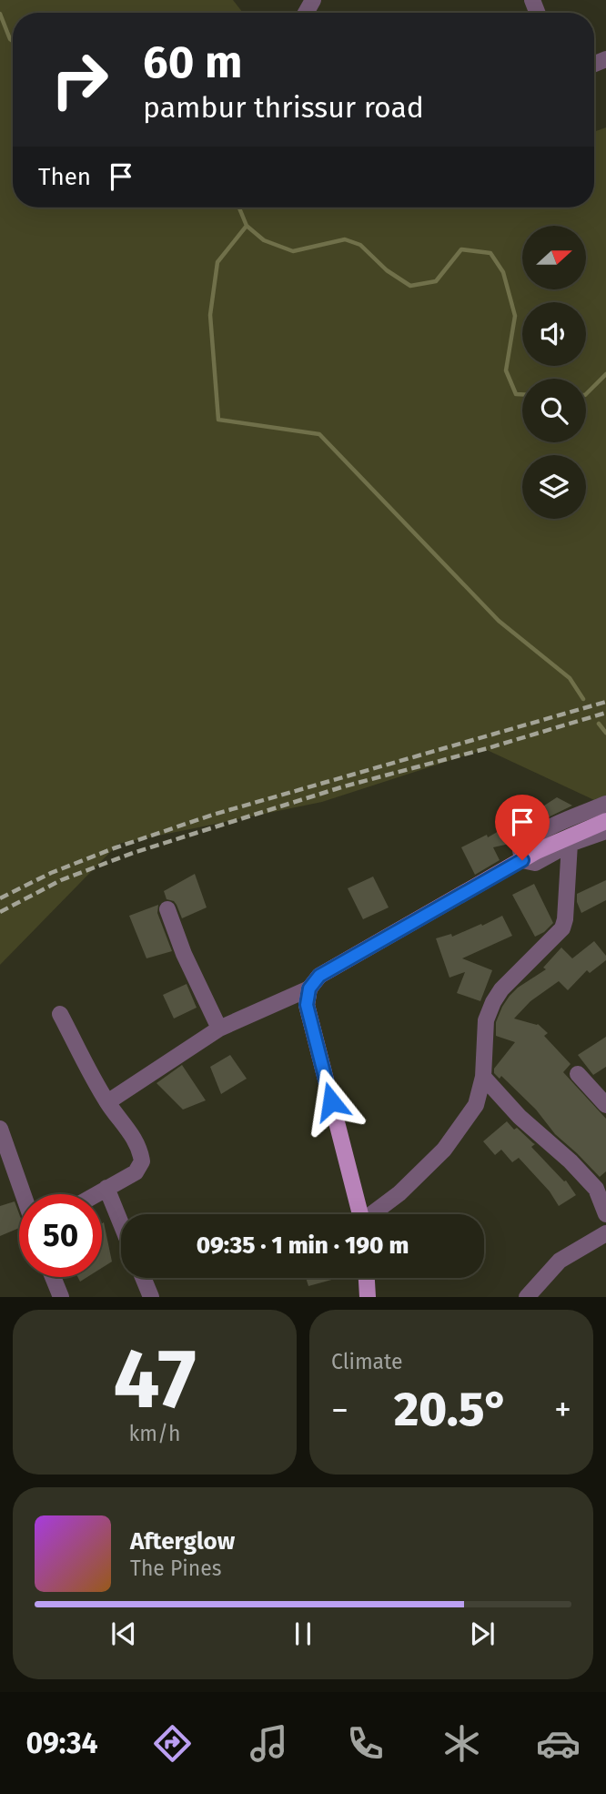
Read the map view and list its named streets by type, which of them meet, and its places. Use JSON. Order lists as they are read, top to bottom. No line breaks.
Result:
{"north":"right","page":{"turn":["60 m","pambur thrissur road"],"then":"Then","limit":"50","trip":"09:35 · 1 min · 190 m","tile":[["47","km/h"],"Climate"],"heat":["−","20.5°","+"],"song":["Afterglow","The Pines"],"tabs":"09:34"}}
